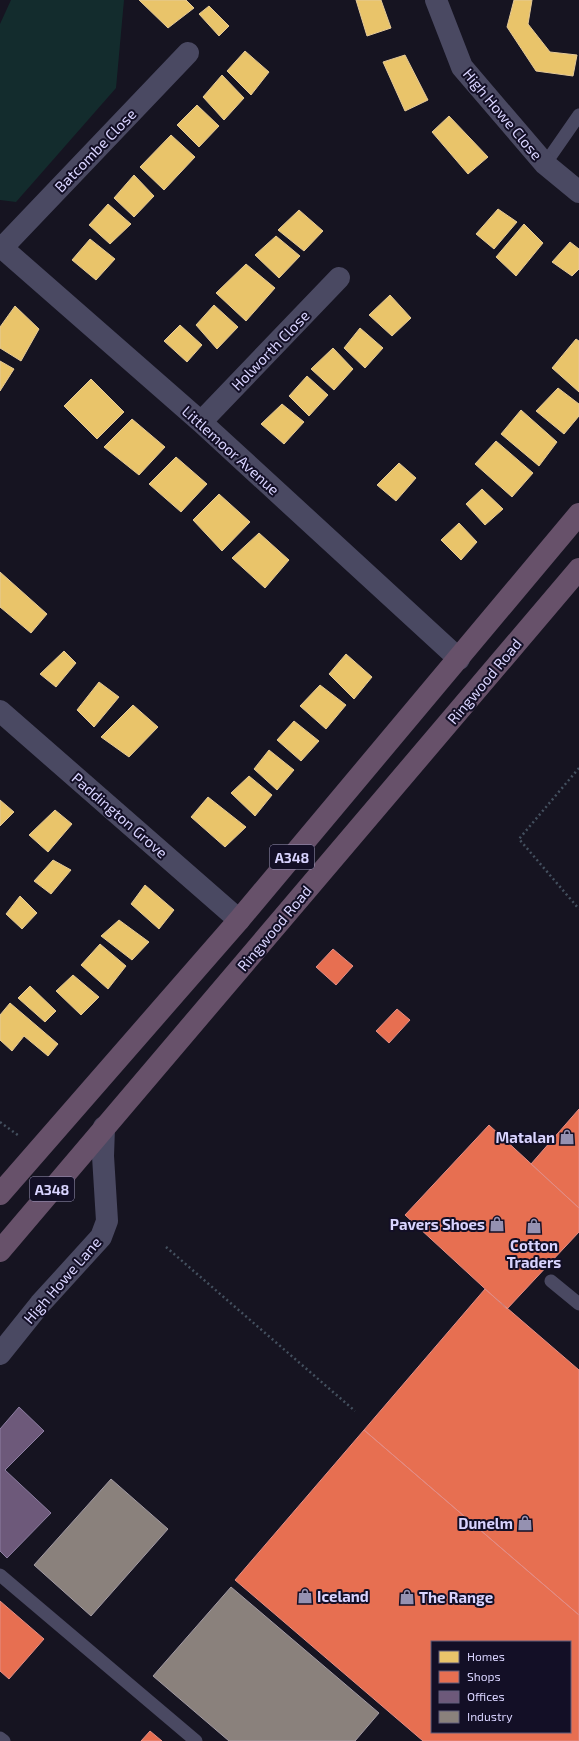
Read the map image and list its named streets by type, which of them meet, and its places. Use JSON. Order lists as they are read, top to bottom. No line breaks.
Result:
{"streets":{"highway":["Ringwood Road","A348"],"street":["High Howe Close","Batcombe Close","Holworth Close","Littlemoor Avenue","Paddington Grove","High Howe Lane"]},"crossings":[["Batcombe Close","Littlemoor Avenue"],["Holworth Close","Littlemoor Avenue"],["Littlemoor Avenue","A348"],["Ringwood Road","High Howe Lane"],["Paddington Grove","A348"]],"places":{"shop":["Matalan","Pavers Shoes","Cotton Traders","Dunelm","Iceland","The Range"]},"legend":["Homes","Shops","Offices","Industry"]}
